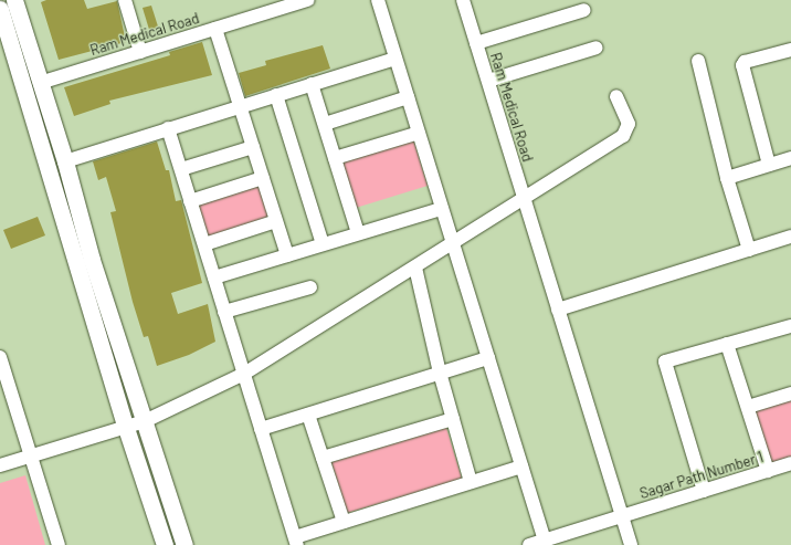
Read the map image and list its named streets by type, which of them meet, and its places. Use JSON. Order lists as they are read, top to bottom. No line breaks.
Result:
{"streets":{"street":["Ram Medical Road","Sagar Path Number 1"]},"crossings":[["Ram Medical Road","Sagar Path Number 1"]]}
